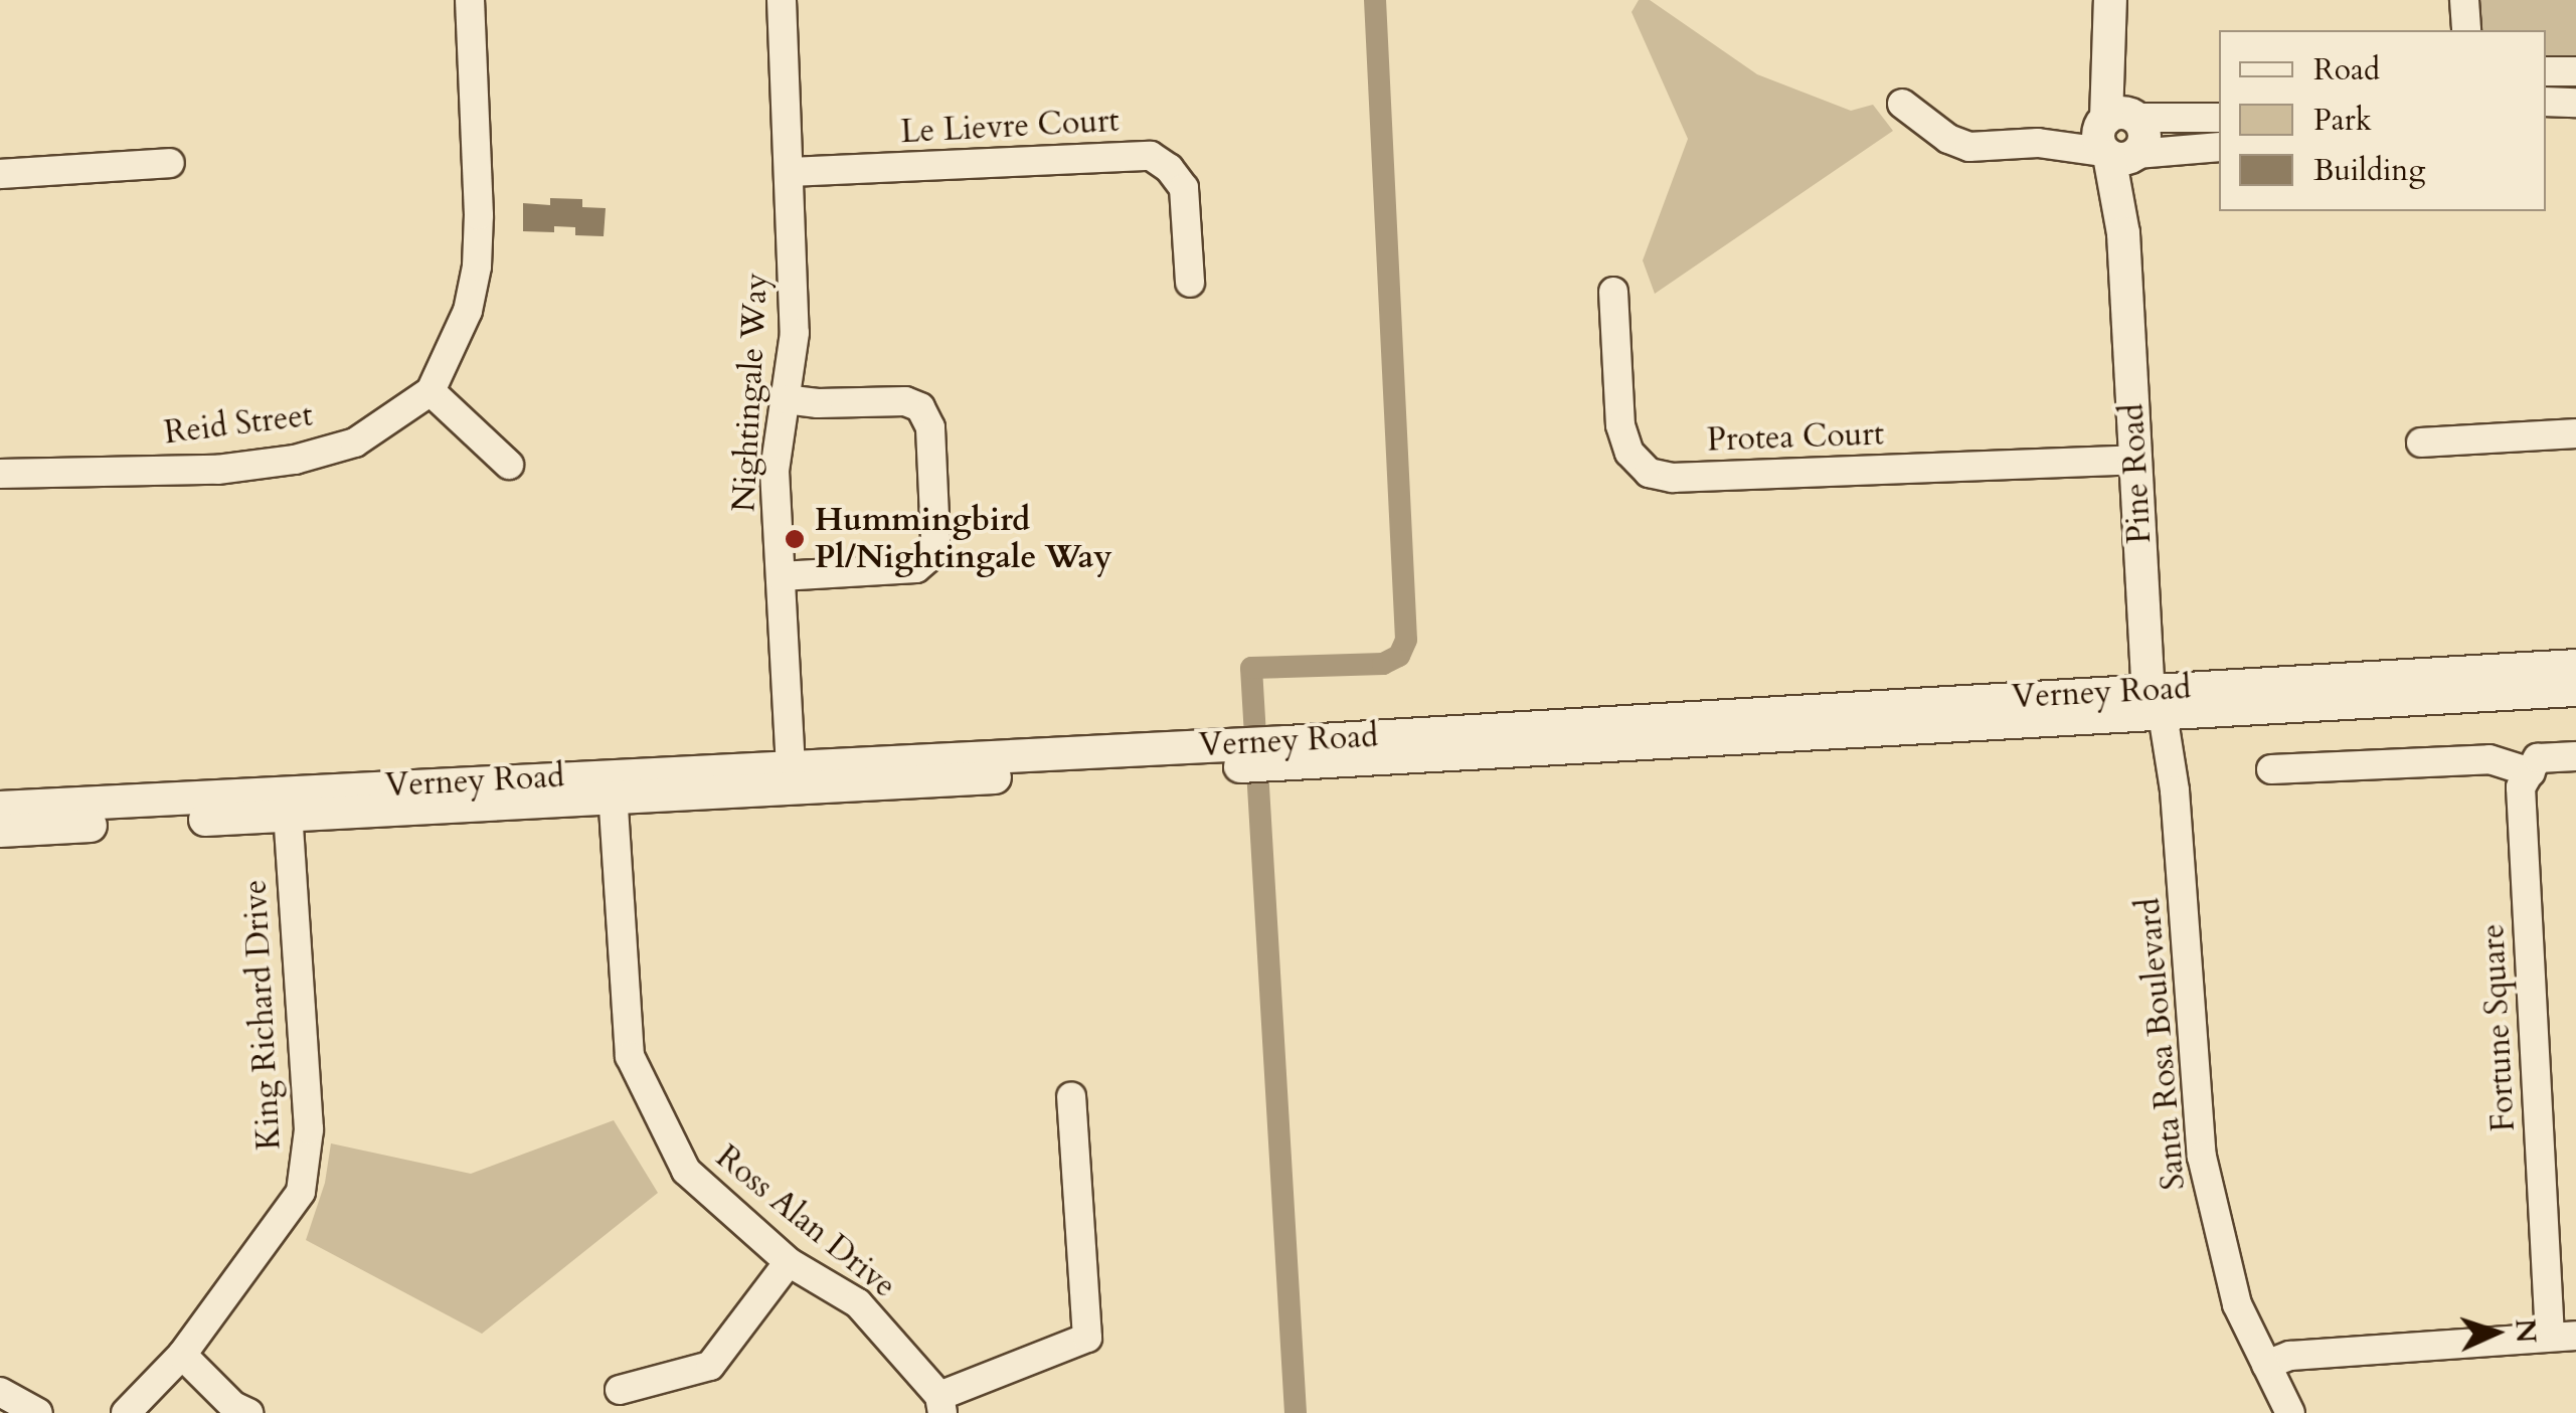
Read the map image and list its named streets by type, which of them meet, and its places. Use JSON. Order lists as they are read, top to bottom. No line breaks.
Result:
{"streets":{"street":["Le Lievre Court","Nightingale Way","Reid Street","Protea Court","Pine Road","Verney Road","King Richard Drive","Fortune Square","Santa Rosa Boulevard","Ross Alan Drive"]},"crossings":[["Le Lievre Court","Nightingale Way"],["Nightingale Way","Verney Road"],["Protea Court","Pine Road"],["Pine Road","Verney Road"],["Pine Road","Santa Rosa Boulevard"],["Verney Road","King Richard Drive"],["Verney Road","Santa Rosa Boulevard"],["Verney Road","Ross Alan Drive"]],"places":["Hummingbird Pl/Nightingale Way"],"legend":["Road","Park","Building"],"north":"right"}
